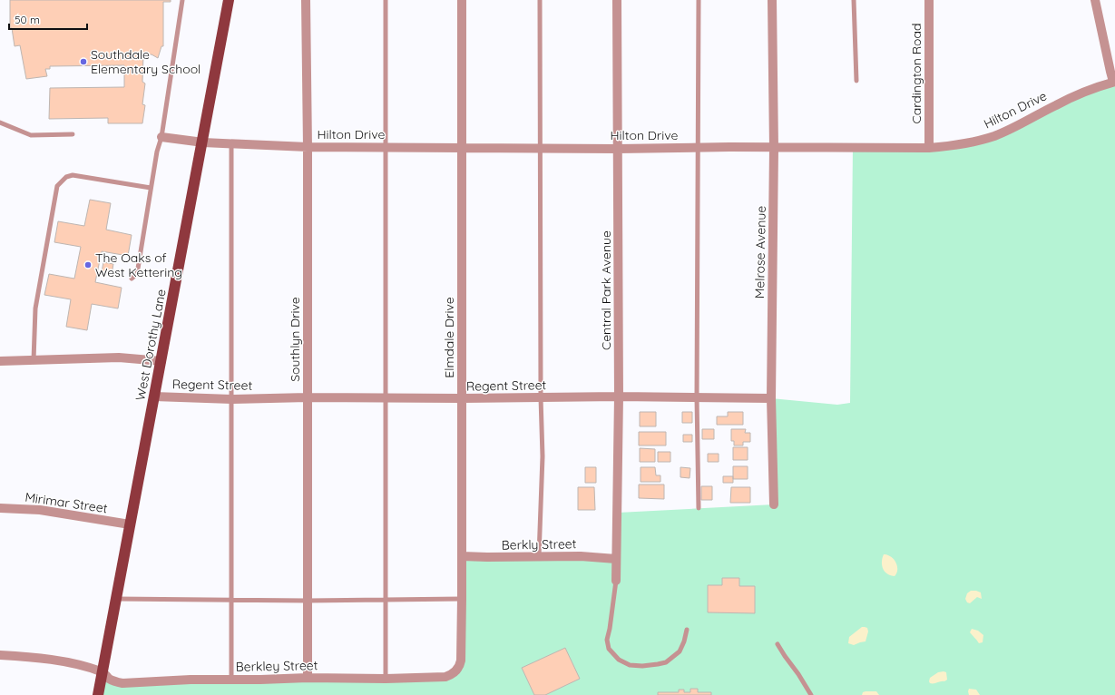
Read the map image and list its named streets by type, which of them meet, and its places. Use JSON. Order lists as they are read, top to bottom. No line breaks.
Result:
{"streets":{"main road":["West Dorothy Lane"],"street":["Cardington Road","Hilton Drive","Melrose Avenue","Central Park Avenue","Elmdale Drive","Southlyn Drive","Regent Street","Mirimar Street","Berkly Street","Berkley Street"]},"crossings":[["Cardington Road","Hilton Drive"],["Hilton Drive","Melrose Avenue"],["Hilton Drive","Central Park Avenue"],["Hilton Drive","Elmdale Drive"],["Hilton Drive","Southlyn Drive"],["Hilton Drive","West Dorothy Lane"],["Melrose Avenue","Regent Street"],["Central Park Avenue","Regent Street"],["Central Park Avenue","Berkly Street"],["Elmdale Drive","Regent Street"],["Elmdale Drive","Berkly Street"],["Elmdale Drive","Berkley Street"],["Southlyn Drive","Regent Street"],["Southlyn Drive","Berkley Street"],["West Dorothy Lane","Regent Street"],["West Dorothy Lane","Mirimar Street"],["West Dorothy Lane","Berkley Street"]],"places":["Southdale Elementary School","The Oaks of West Kettering"],"scale_bar":"50 m"}
